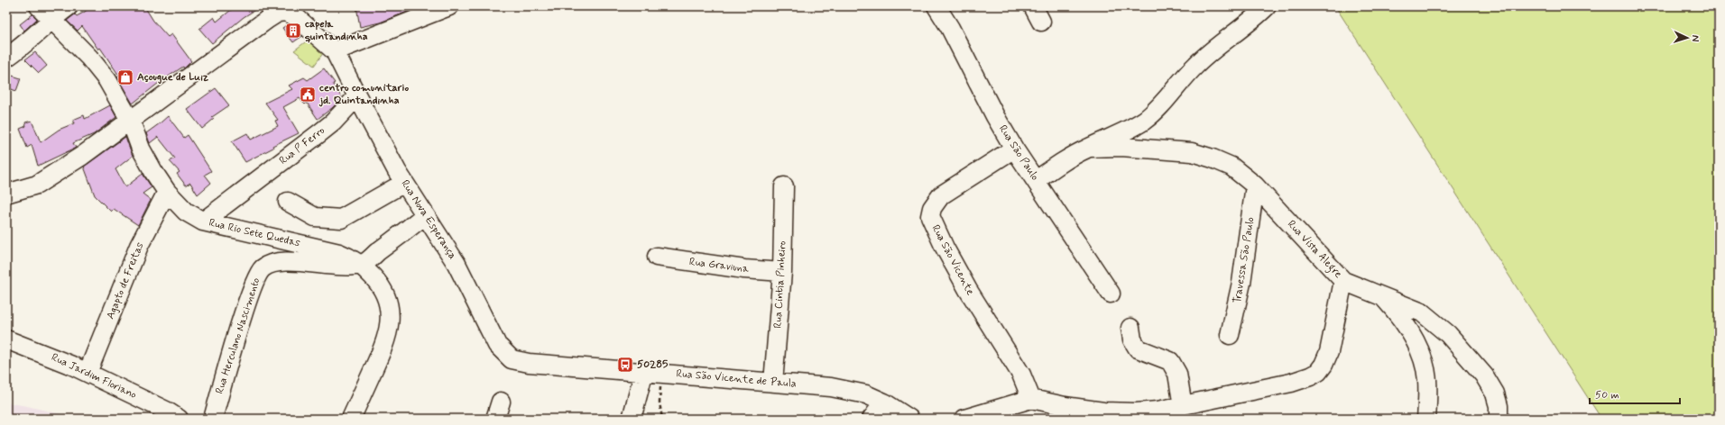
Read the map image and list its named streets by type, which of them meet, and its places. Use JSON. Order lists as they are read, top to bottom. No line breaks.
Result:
{"streets":{"street":["Rua P Ferro","Rua São Paulo","Rua Nova Esperança","Rua Rio Sete Quedas","Rua Vista Alegre","Rua São Vicente","Travessa São Paulo","Rua Graviuna","Agapto de Freitas","Rua Cintia Pinheiro","Rua Herculano Nascimento","Rua Jardim Floriano","Rua São Vicente de Paula"]},"crossings":[["Rua P Ferro","Rua Nova Esperança"],["Rua P Ferro","Rua Rio Sete Quedas"],["Rua São Paulo","Rua São Vicente"],["Rua Nova Esperança","Rua São Vicente de Paula"],["Rua Rio Sete Quedas","Agapto de Freitas"],["Rua Rio Sete Quedas","Rua Herculano Nascimento"],["Rua Vista Alegre","Travessa São Paulo"],["Rua Graviuna","Rua Cintia Pinheiro"],["Agapto de Freitas","Rua Jardim Floriano"],["Rua Cintia Pinheiro","Rua São Vicente de Paula"]],"places":{"building":["capela quintandinha"],"shop":["Açougue de Luiz"],"public building":["centro comunitario jd. Quintandinha"],"bus stop":["50285"]},"scale_bar":"50 m","north":"right"}
